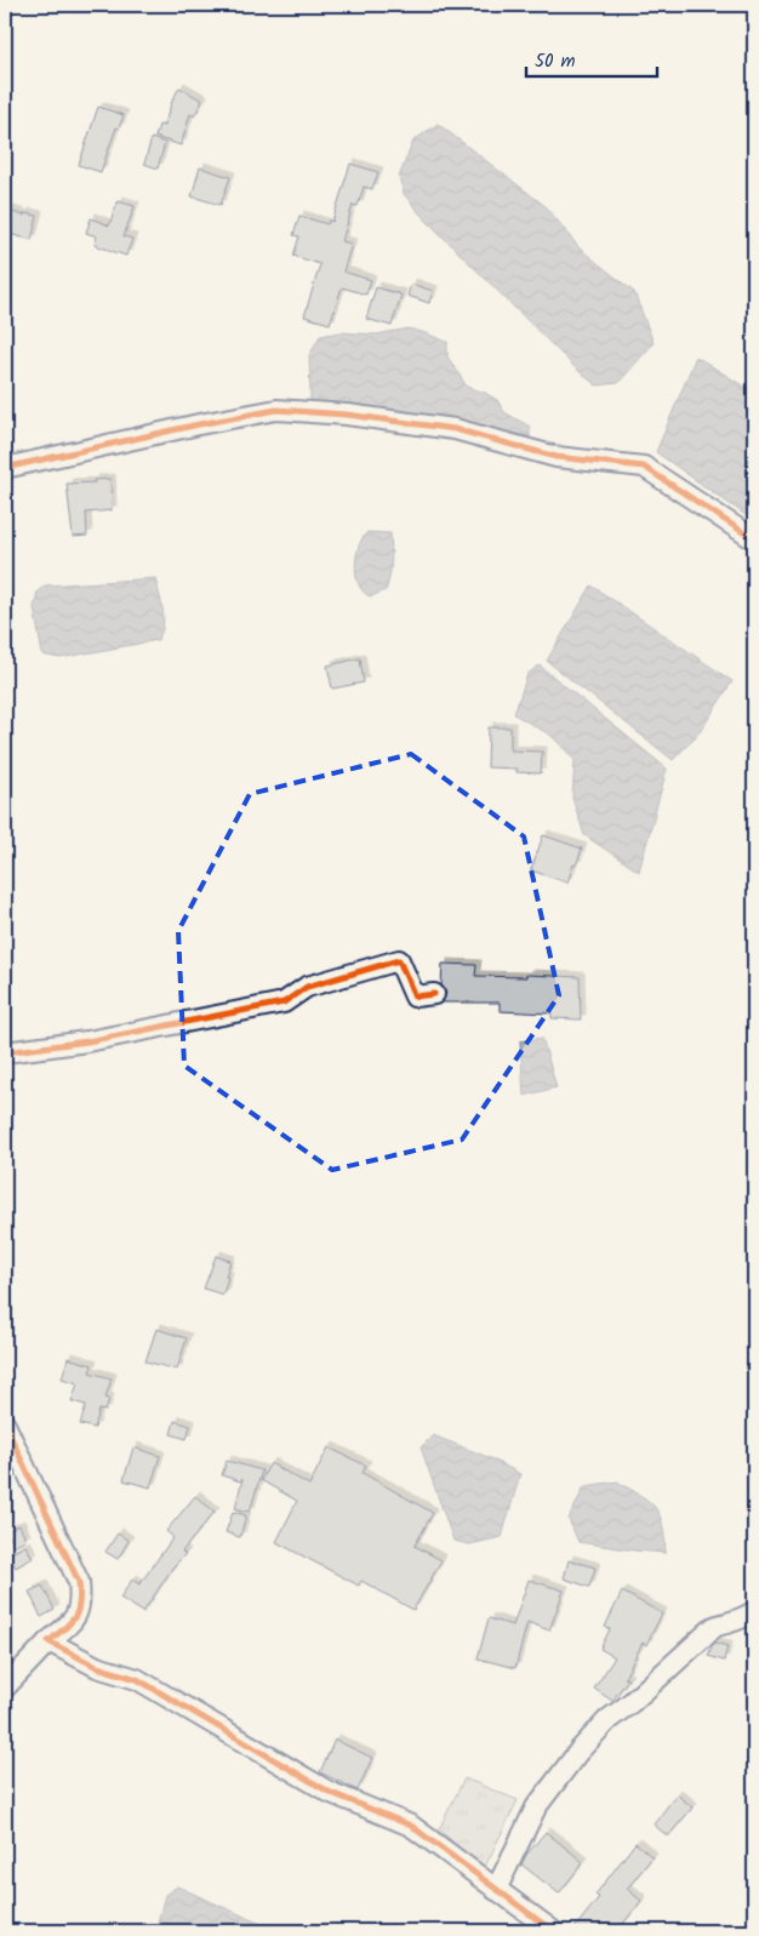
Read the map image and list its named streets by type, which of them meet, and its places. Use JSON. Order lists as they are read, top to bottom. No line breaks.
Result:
{"scale_bar":"50 m"}
